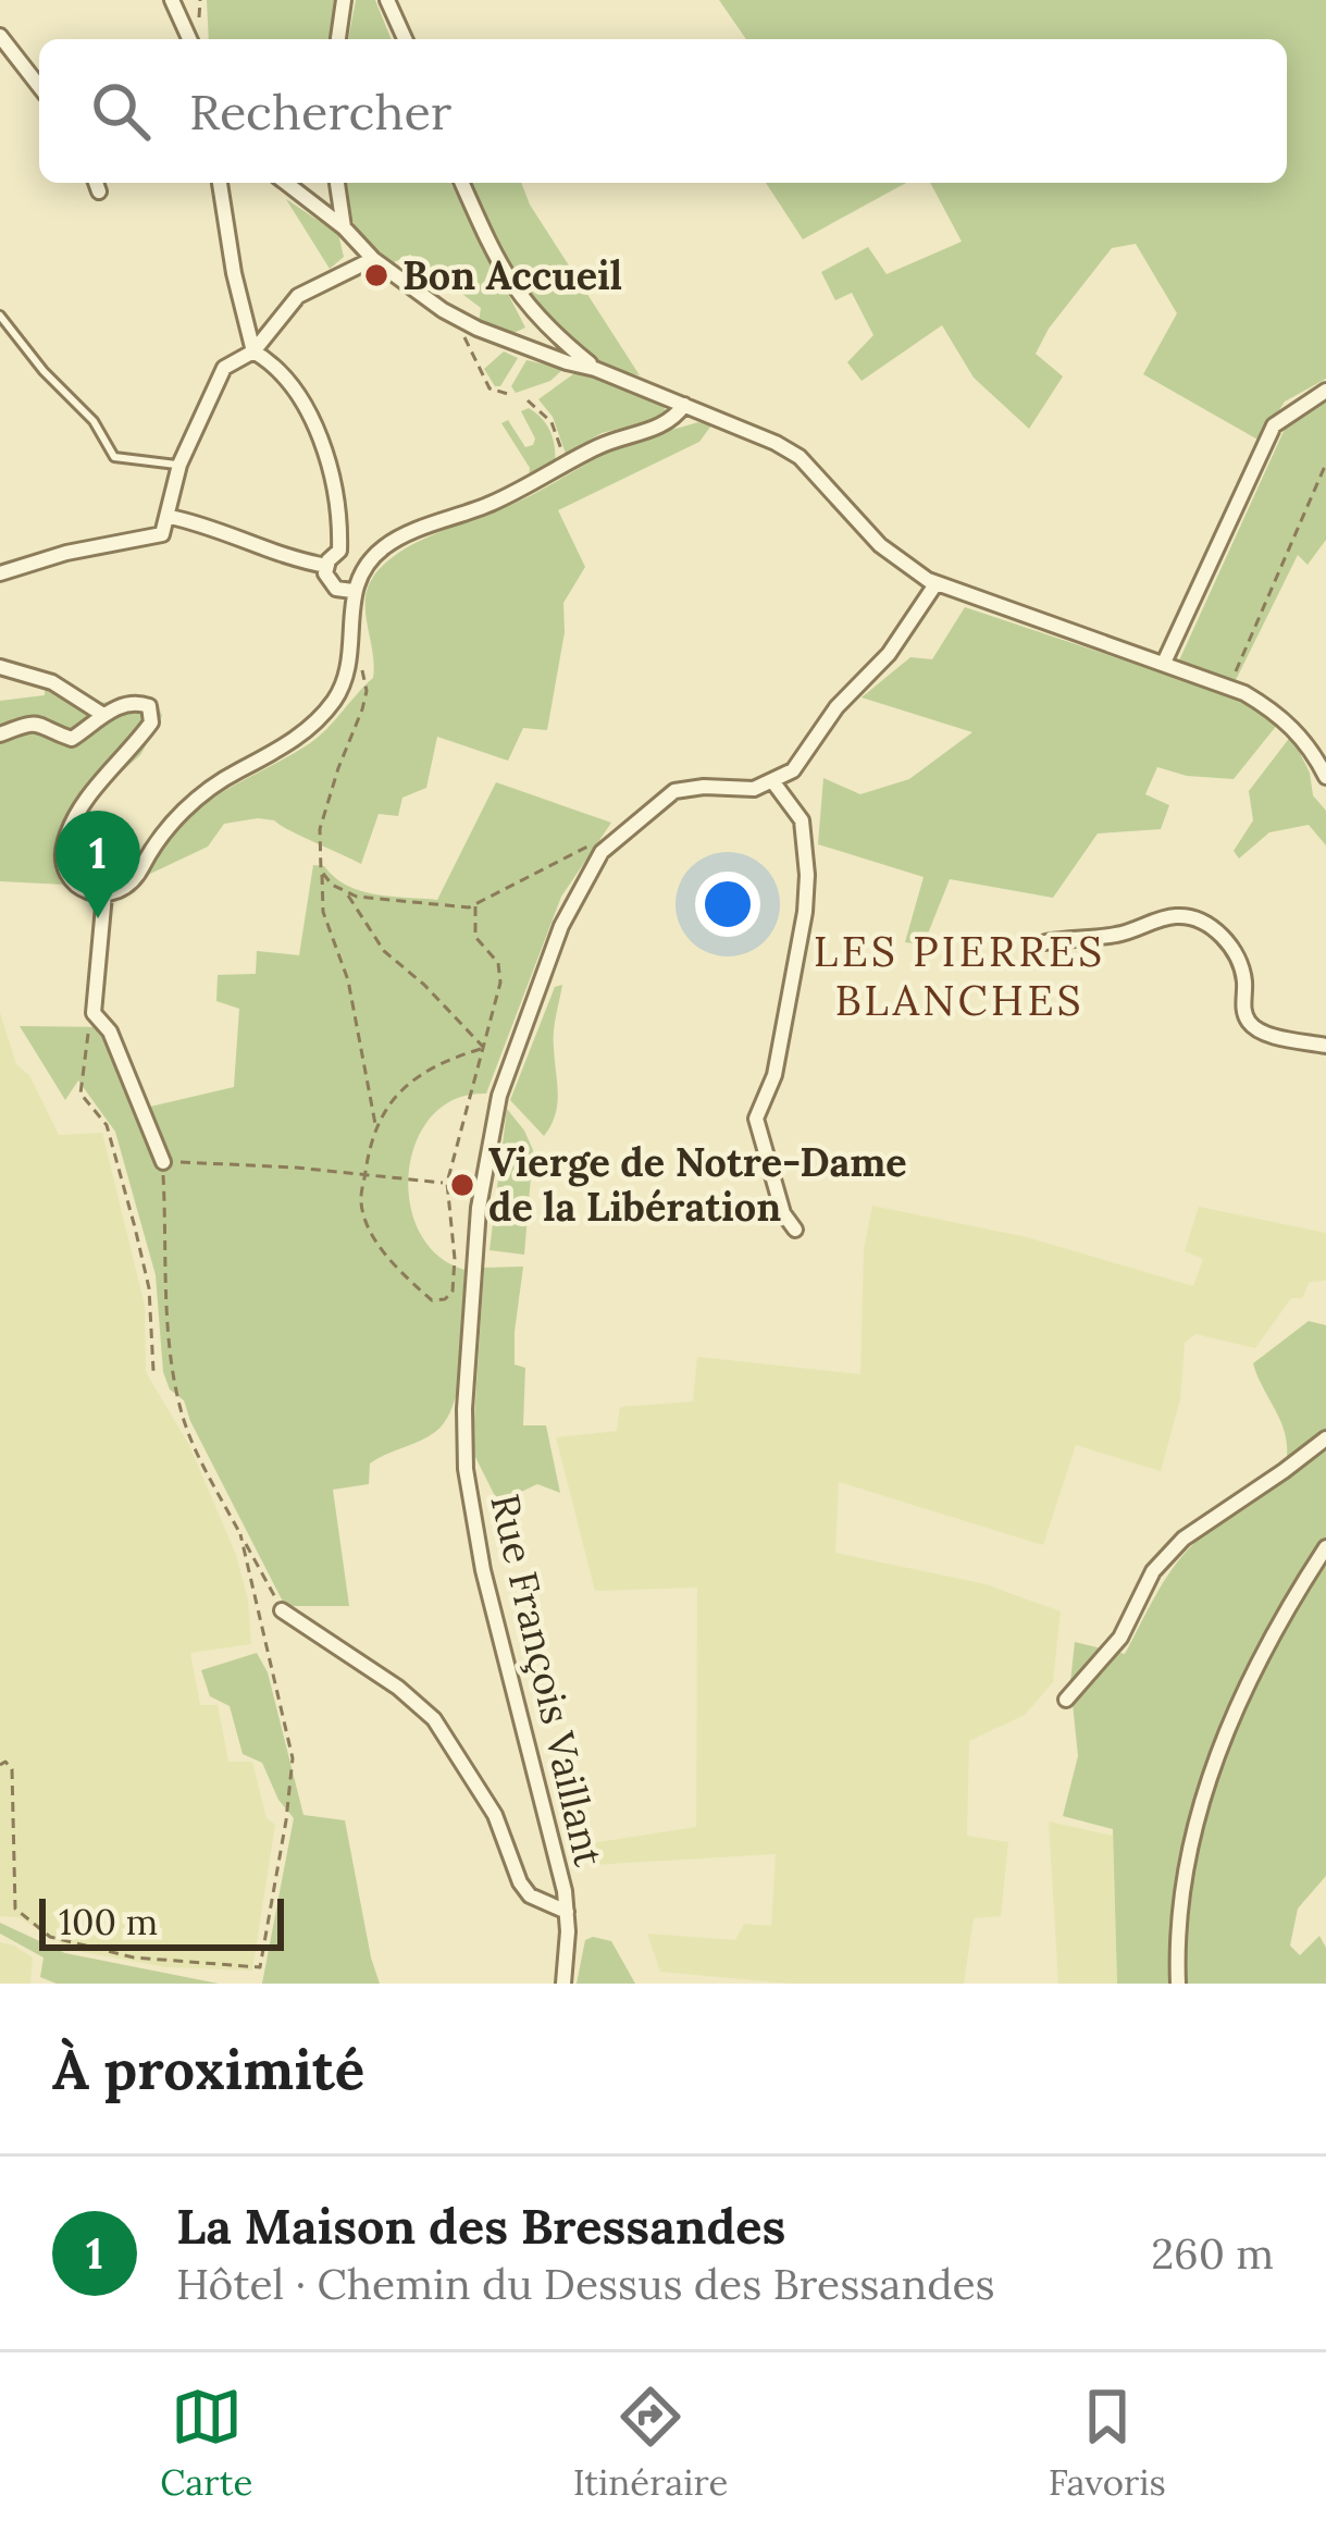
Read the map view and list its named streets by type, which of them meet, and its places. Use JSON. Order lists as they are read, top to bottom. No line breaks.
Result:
{"streets":{"street":["Rue François Vaillant"]},"districts":["LES PIERRES BLANCHES"],"places":["Bon Accueil","Vierge de Notre-Dame de la Libération"],"scale_bar":"100 m","page":{"search":"Rechercher","pins":"1","scale":"100 m","heading":"À proximité","list":[{"mark":"1","name":"La Maison des Bressandes","note":"Hôtel · Chemin du Dessus des Bressandes","value":"260 m"}],"nav":["Carte","Itinéraire","Favoris"]}}
